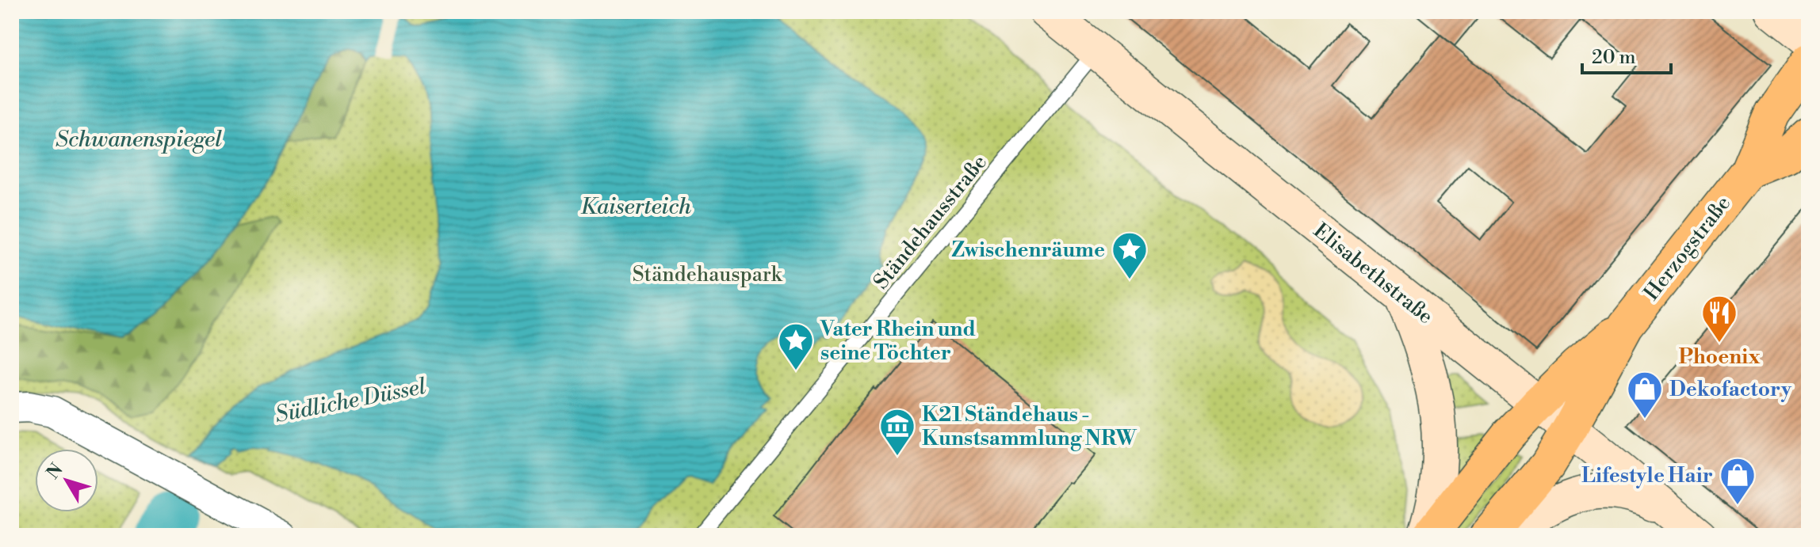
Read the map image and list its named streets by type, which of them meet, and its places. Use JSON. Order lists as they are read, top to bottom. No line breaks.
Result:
{"streets":{"main road":["Herzogstraße","Elisabethstraße"],"lane":["Ständehausstraße"]},"crossings":[["Ständehausstraße","Elisabethstraße"],["Herzogstraße","Elisabethstraße"]],"water":["Schwanenspiegel","Kaiserteich","Südliche Düssel"],"parks":["Ständehauspark"],"places":{"place":["Zwischenräume","Vater Rhein und seine Töchter"],"restaurant":["Phoenix"],"shop":["Dekofactory","Lifestyle Hair"],"museum":["K21 Ständehaus - Kunstsammlung NRW"]},"scale_bar":"20 m","north":"top left"}
